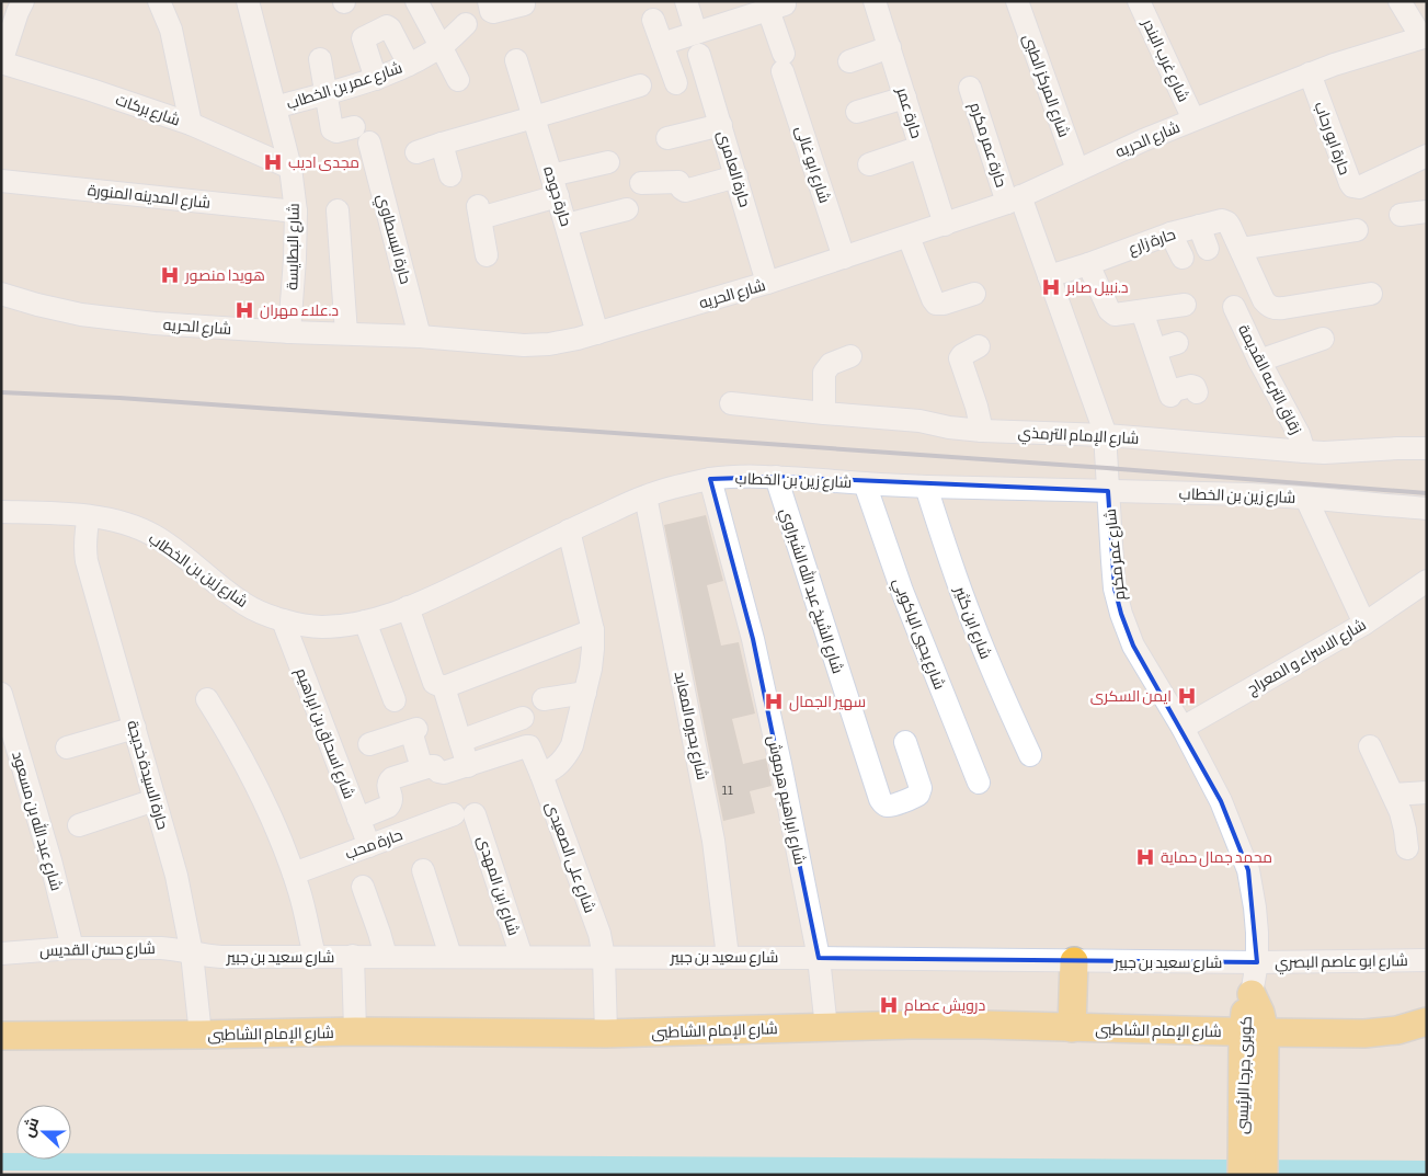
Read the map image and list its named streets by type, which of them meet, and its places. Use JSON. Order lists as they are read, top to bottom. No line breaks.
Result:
{"streets":{"main road":["شارع الإمام الشاطبى","كوبرى جرجا الرئيسى"],"street":["شارع غرب البندر","شارع عمر بن الخطاب","شارع المركز الطبى","شارع بركات","حارة عمر","حارة ابو رحاب","شارع الحريه","حارة عمر مكرم","شارع ابو غالى","حارة العامرى","شارع المدينه المنورة","حارة جوده","حارة البسطاوي","حارة زارع","شارع البطايسة","زقاق الترعه القديمة","شارع الإمام الترمذي","شارع زين بن الخطاب","شارع عمر مكرم","شارع الشيخ عبد الله الشبراوي","شارع ابن كثير","شارع يحيي الباكوبي","شارع الاسراء و المعراج","شارع بحيره المعابد","شارع اسحاق بن ابراهيم","حارة السيدة خديجة","شارع ابراهيم هرموش","شارع عبد الله بن مسعود","حارة محب","شارع على الصعيدى","شارع ابن المهدى","شارع حسن القديس","شارع سعيد بن جبير","شارع ابو عاصم البصري"]},"crossings":[["شارع غرب البندر","شارع الحريه"],["شارع عمر بن الخطاب","شارع البطايسة"],["شارع المركز الطبى","شارع الحريه"],["شارع بركات","شارع البطايسة"],["حارة عمر","شارع الحريه"],["حارة ابو رحاب","شارع الحريه"],["شارع الحريه","حارة عمر مكرم"],["شارع الحريه","شارع ابو غالى"],["شارع الحريه","حارة العامرى"],["شارع الحريه","حارة جوده"],["شارع الحريه","حارة البسطاوي"],["شارع الحريه","شارع البطايسة"],["شارع الحريه","شارع عمر مكرم"],["حارة عمر مكرم","شارع عمر مكرم"],["شارع ابو غالى","حارة العامرى"],["شارع المدينه المنورة","شارع البطايسة"],["حارة زارع","شارع عمر مكرم"],["زقاق الترعه القديمة","شارع الإمام الترمذي"],["شارع الإمام الترمذي","شارع عمر مكرم"],["شارع زين بن الخطاب","شارع عمر مكرم"],["شارع زين بن الخطاب","شارع الشيخ عبد الله الشبراوي"],["شارع زين بن الخطاب","شارع ابن كثير"],["شارع زين بن الخطاب","شارع يحيي الباكوبي"],["شارع زين بن الخطاب","شارع بحيره المعابد"],["شارع زين بن الخطاب","شارع اسحاق بن ابراهيم"],["شارع زين بن الخطاب","حارة السيدة خديجة"],["شارع زين بن الخطاب","شارع ابراهيم هرموش"],["شارع عمر مكرم","شارع الاسراء و المعراج"],["شارع عمر مكرم","شارع سعيد بن جبير"],["شارع عمر مكرم","شارع ابو عاصم البصري"],["شارع عمر مكرم","كوبرى جرجا الرئيسى"],["شارع بحيره المعابد","شارع سعيد بن جبير"],["شارع اسحاق بن ابراهيم","حارة محب"],["حارة السيدة خديجة","شارع حسن القديس"],["حارة السيدة خديجة","شارع سعيد بن جبير"],["حارة السيدة خديجة","شارع الإمام الشاطبى"],["شارع ابراهيم هرموش","شارع سعيد بن جبير"],["شارع ابراهيم هرموش","شارع الإمام الشاطبى"],["شارع عبد الله بن مسعود","شارع حسن القديس"],["حارة محب","شارع ابن المهدى"],["شارع على الصعيدى","شارع سعيد بن جبير"],["شارع على الصعيدى","شارع الإمام الشاطبى"],["شارع ابن المهدى","شارع سعيد بن جبير"],["شارع حسن القديس","شارع سعيد بن جبير"],["شارع سعيد بن جبير","شارع ابو عاصم البصري"],["شارع الإمام الشاطبى","كوبرى جرجا الرئيسى"]],"places":{"hospital":["مجدى اديب","هويدا منصور","د.نبيل صابر","د.علاء مهران","ايمن السكرى","سهير الجمال","محمد جمال حماية","درويش عصام"]},"house_numbers":["11"],"north":"left"}
